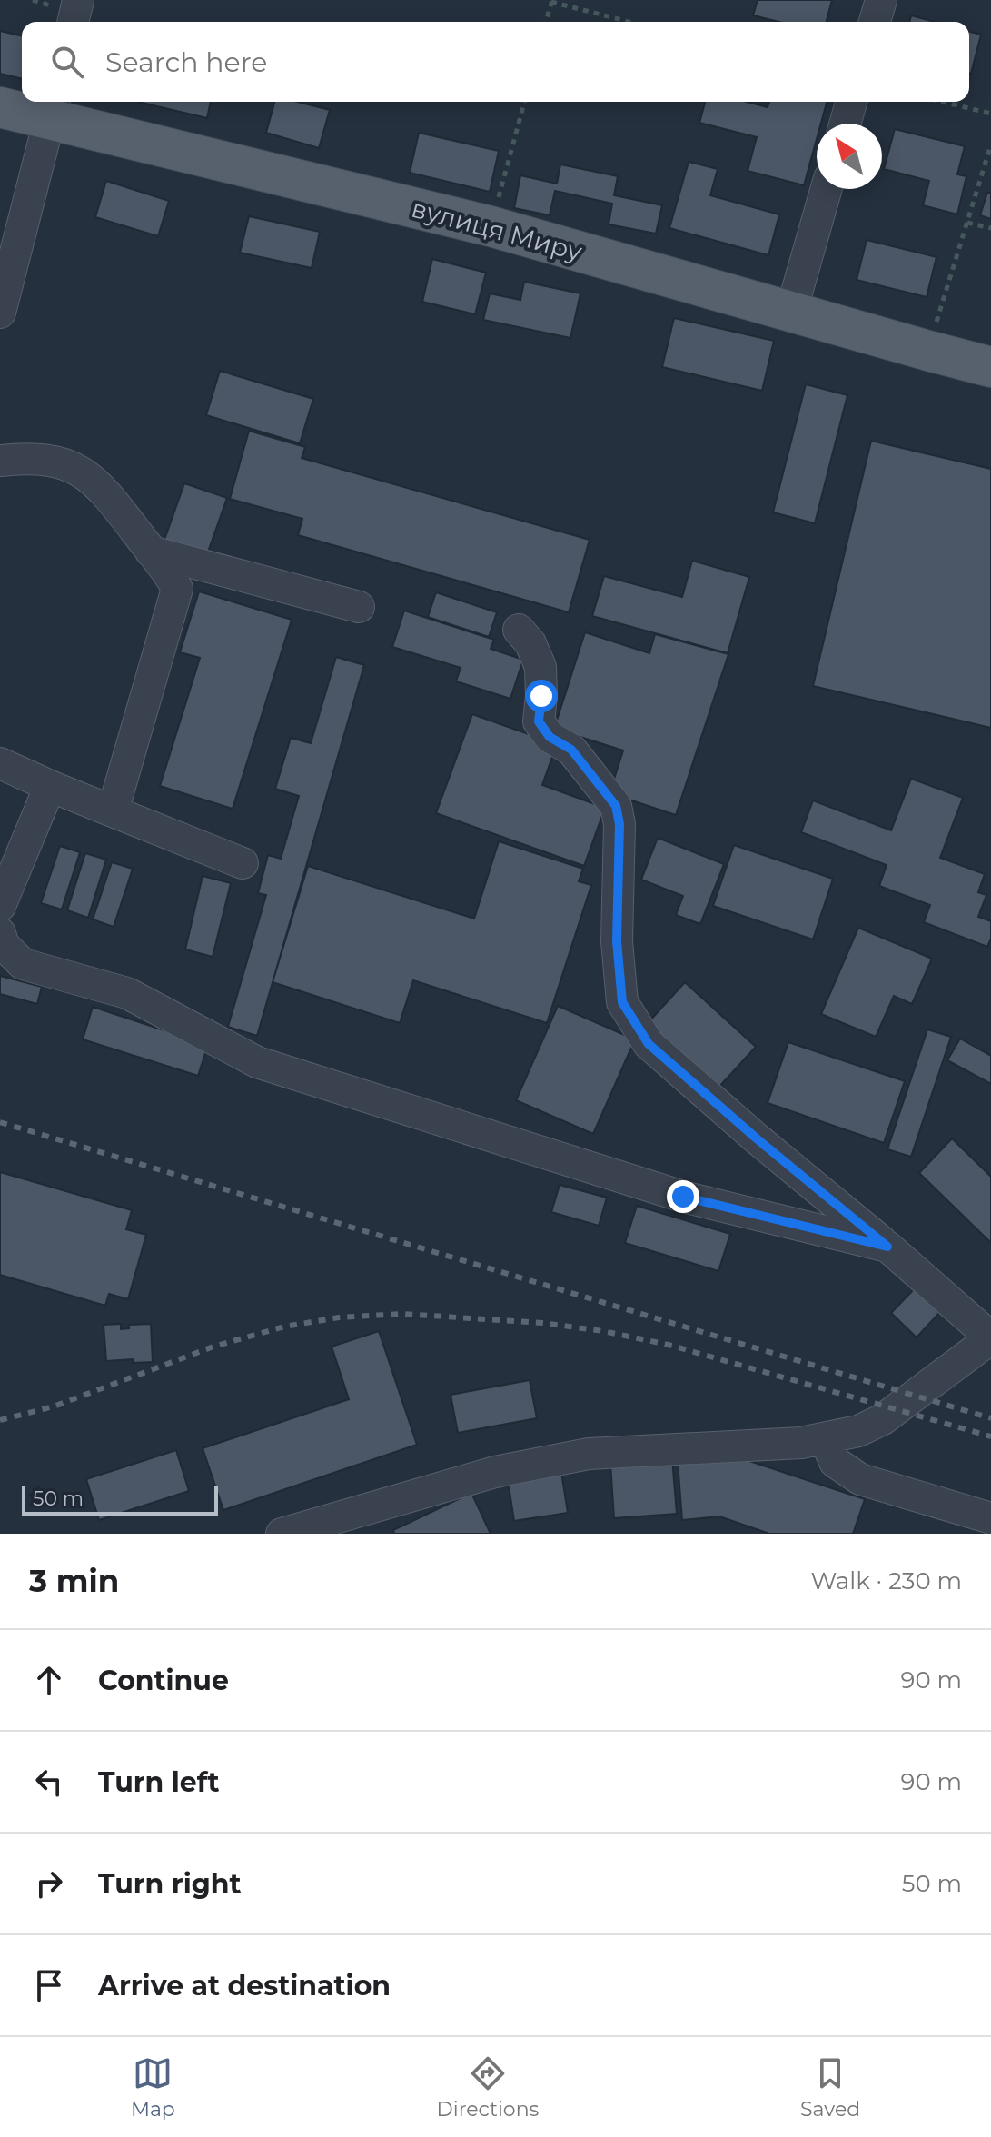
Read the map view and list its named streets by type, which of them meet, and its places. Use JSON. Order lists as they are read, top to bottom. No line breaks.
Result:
{"streets":{"main road":["вулиця Миру"]},"scale_bar":"50 m","north":"top left","page":{"search":"Search here","scale":"50 m","heading":["3 min","Walk · 230 m"],"list":[["Continue","90 m"],["Turn left","90 m"],["Turn right","50 m"],"Arrive at destination"],"nav":["Map","Directions","Saved"]}}
